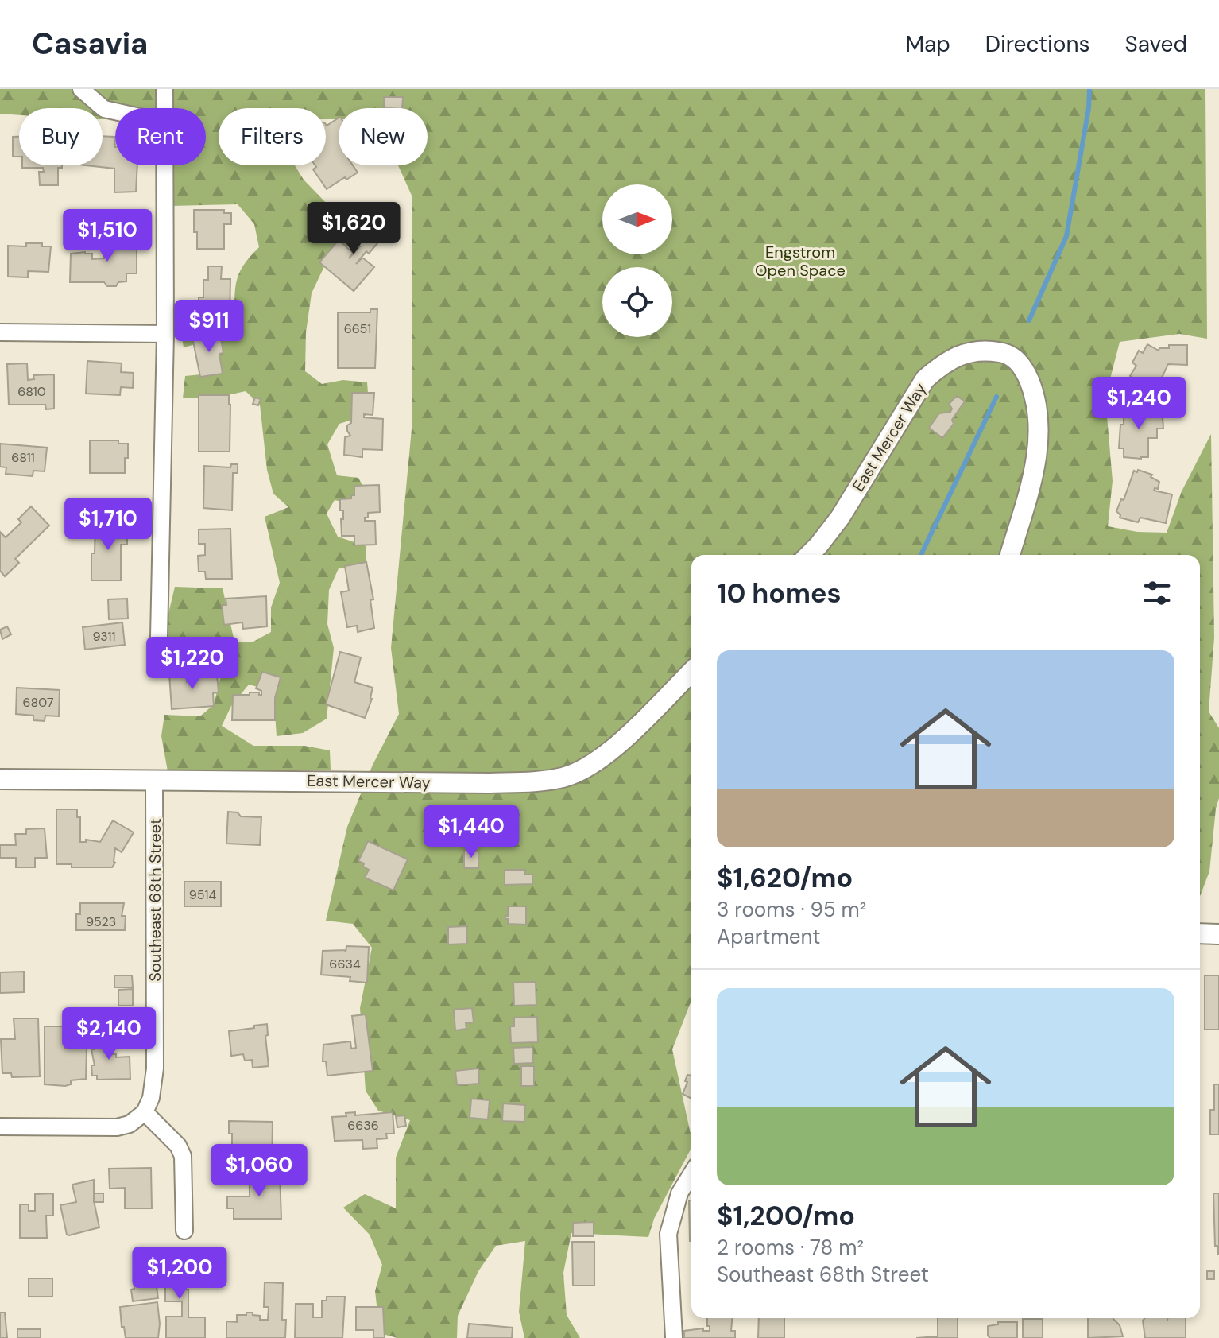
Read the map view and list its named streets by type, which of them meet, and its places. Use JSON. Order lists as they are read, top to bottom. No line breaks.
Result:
{"streets":{"street":["East Mercer Way","Southeast 68th Street"]},"crossings":[["East Mercer Way","Southeast 68th Street"]],"parks":["Engstrom Open Space"],"house_numbers":["6651","6810","6811","9311","6807","9514","9523","6634","6636"],"north":"right","page":{"header":"Casavia","nav":["Map","Directions","Saved"],"chip":["Buy","Rent","Filters","New"],"price":["$1,620","$1,510","$911","$1,240","$1,710","$1,220","$1,440","$2,140","$1,060","$1,200"],"heading":"10 homes","list":[{"name":"$1,620/mo","note":"3 rooms · 95 m² · Apartment"},{"name":"$1,200/mo","note":"2 rooms · 78 m² · Southeast 68th Street"}]}}
